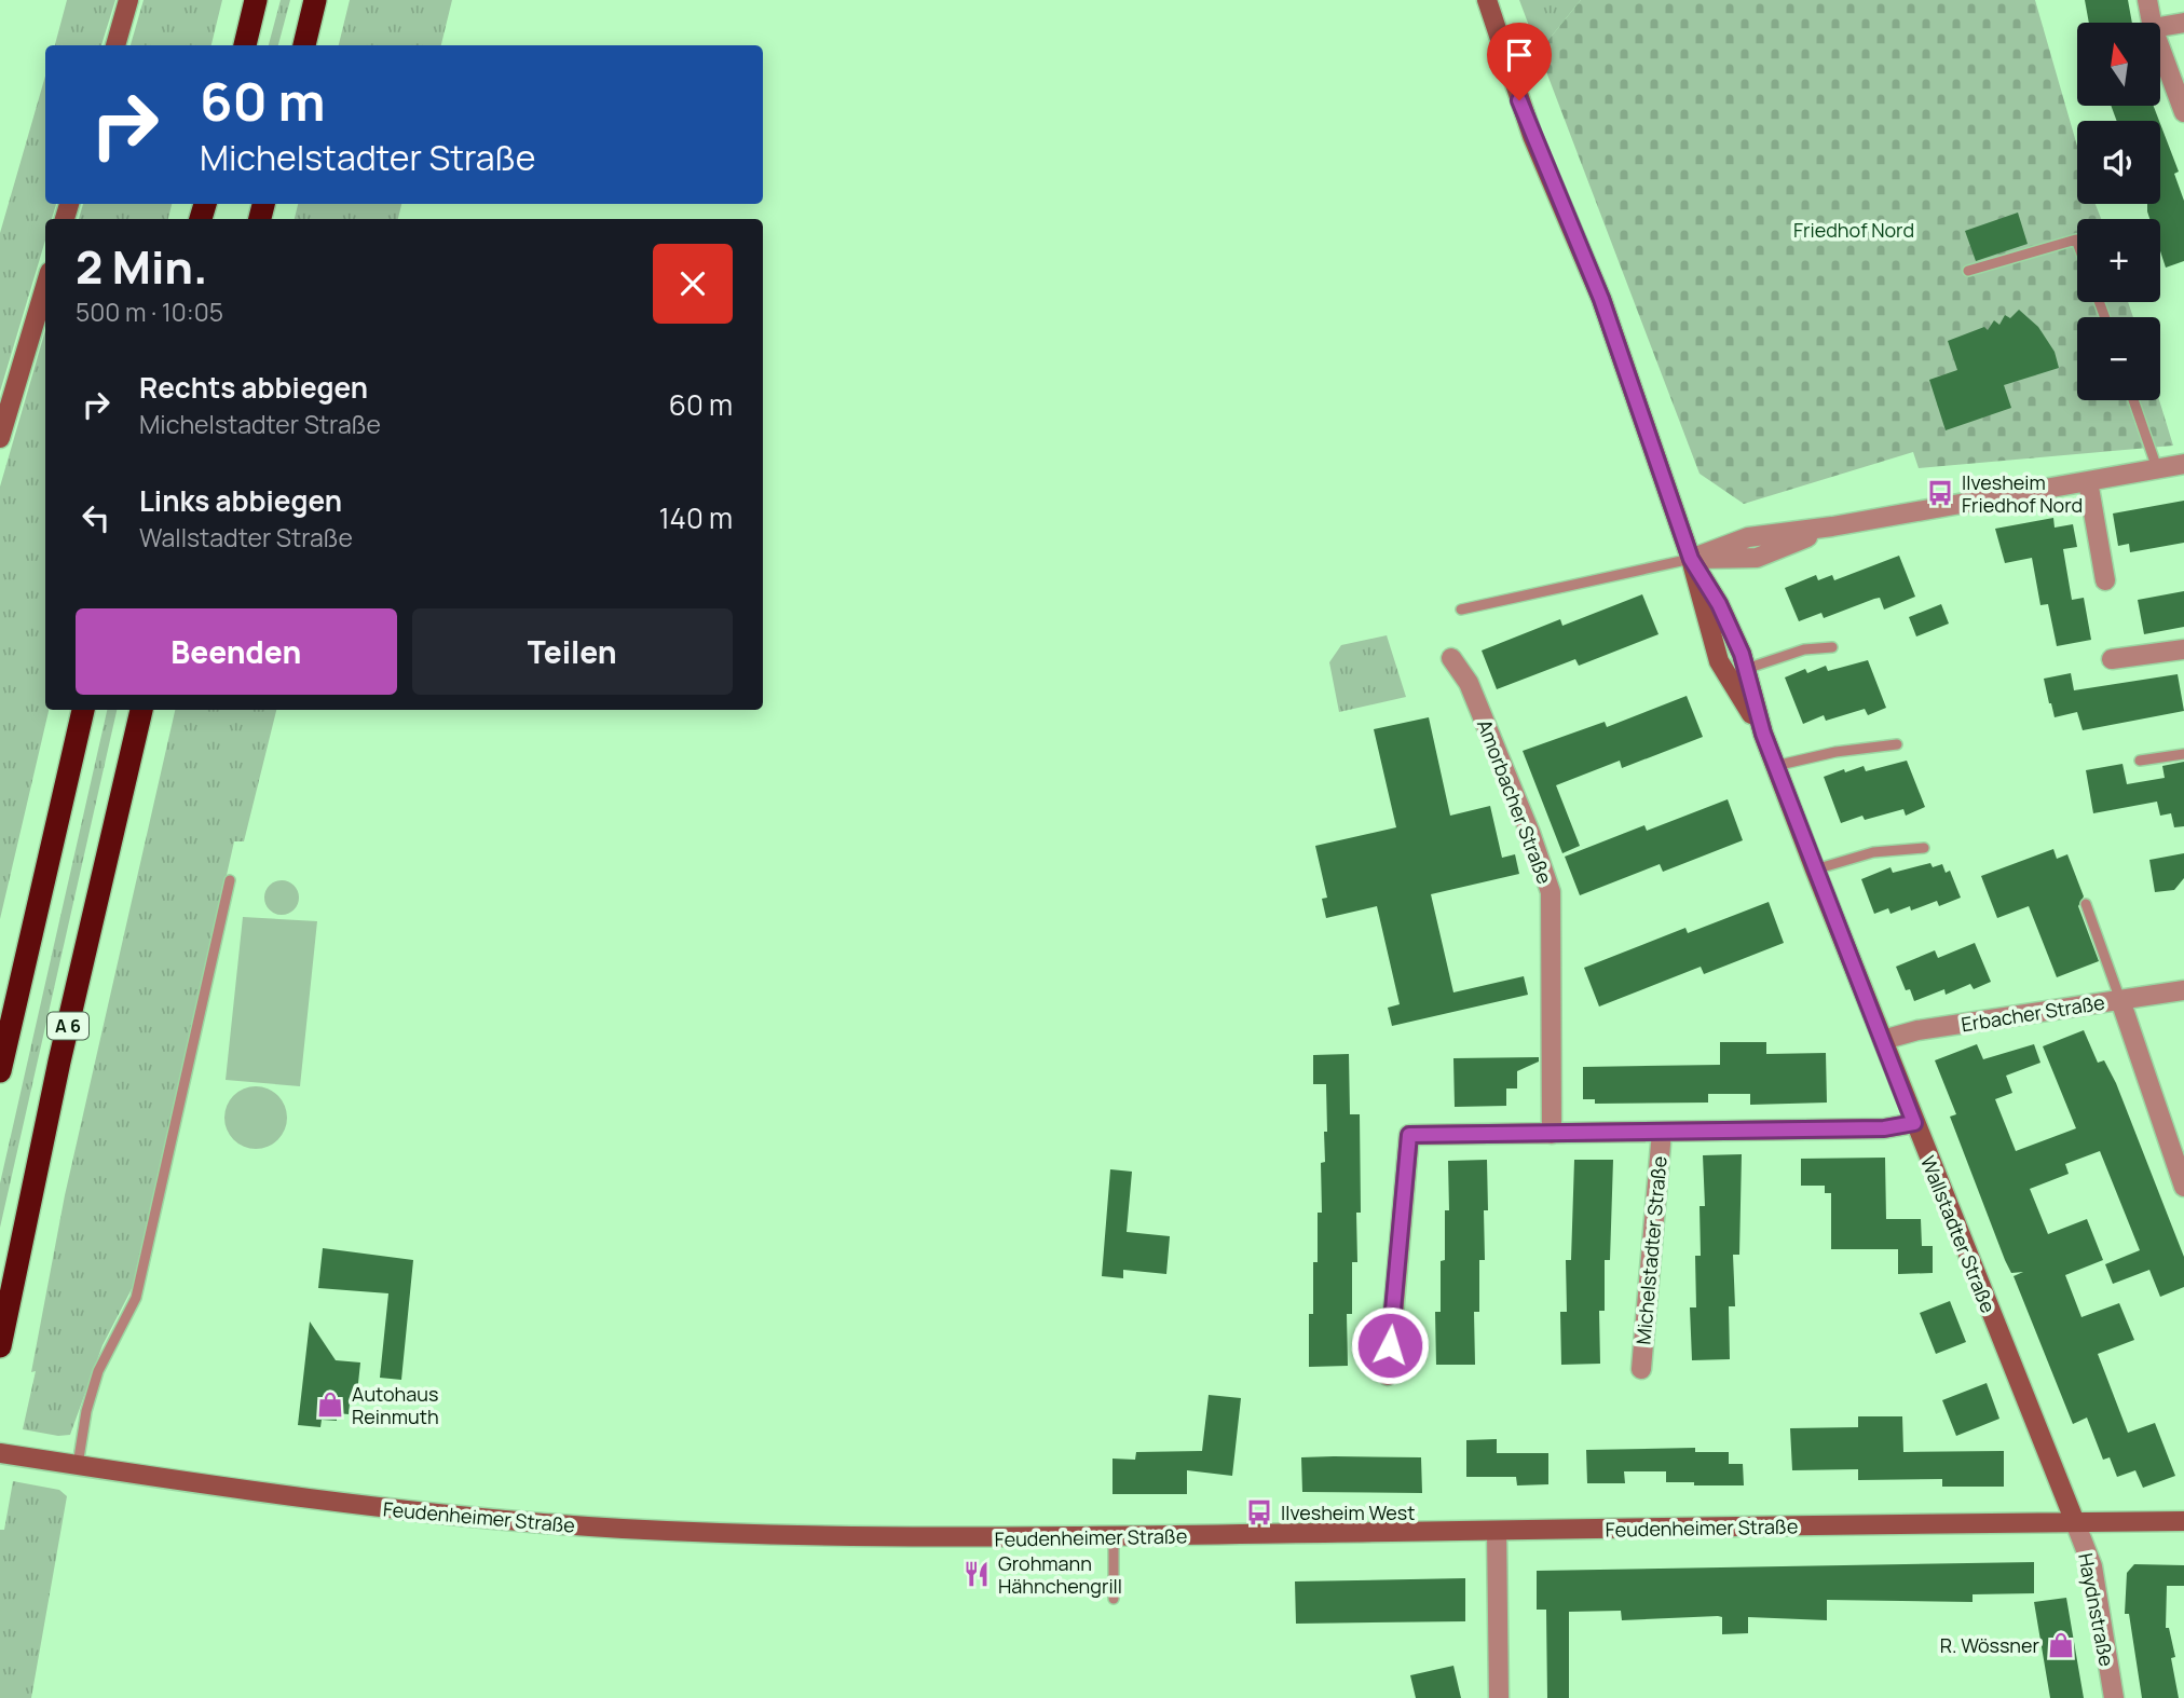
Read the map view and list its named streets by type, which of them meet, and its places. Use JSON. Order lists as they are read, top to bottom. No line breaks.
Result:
{"streets":{"highway":["A 6"],"main road":["Wallstadter Straße","Feudenheimer Straße"],"street":["Amorbacher Straße","Erbacher Straße","Michelstadter Straße","Haydnstraße"]},"crossings":[["Amorbacher Straße","Michelstadter Straße"],["Erbacher Straße","Wallstadter Straße"],["Wallstadter Straße","Michelstadter Straße"],["Wallstadter Straße","Feudenheimer Straße"],["Wallstadter Straße","Haydnstraße"],["Feudenheimer Straße","Haydnstraße"]],"parks":["Friedhof Nord"],"places":{"bus stop":["Ilvesheim Friedhof Nord","Ilvesheim West"],"shop":["Autohaus Reinmuth","R. Wössner"],"restaurant":["Grohmann Hähnchengrill"]},"north":"top","page":{"map_buttons":["+","−"],"turn":["60 m","Michelstadter Straße"],"heading":["2 Min.","500 m · 10:05"],"list":[{"name":"Rechts abbiegen","note":"Michelstadter Straße","value":"60 m"},{"name":"Links abbiegen","note":"Wallstadter Straße","value":"140 m"}],"buttons":["Beenden","Teilen"]}}
